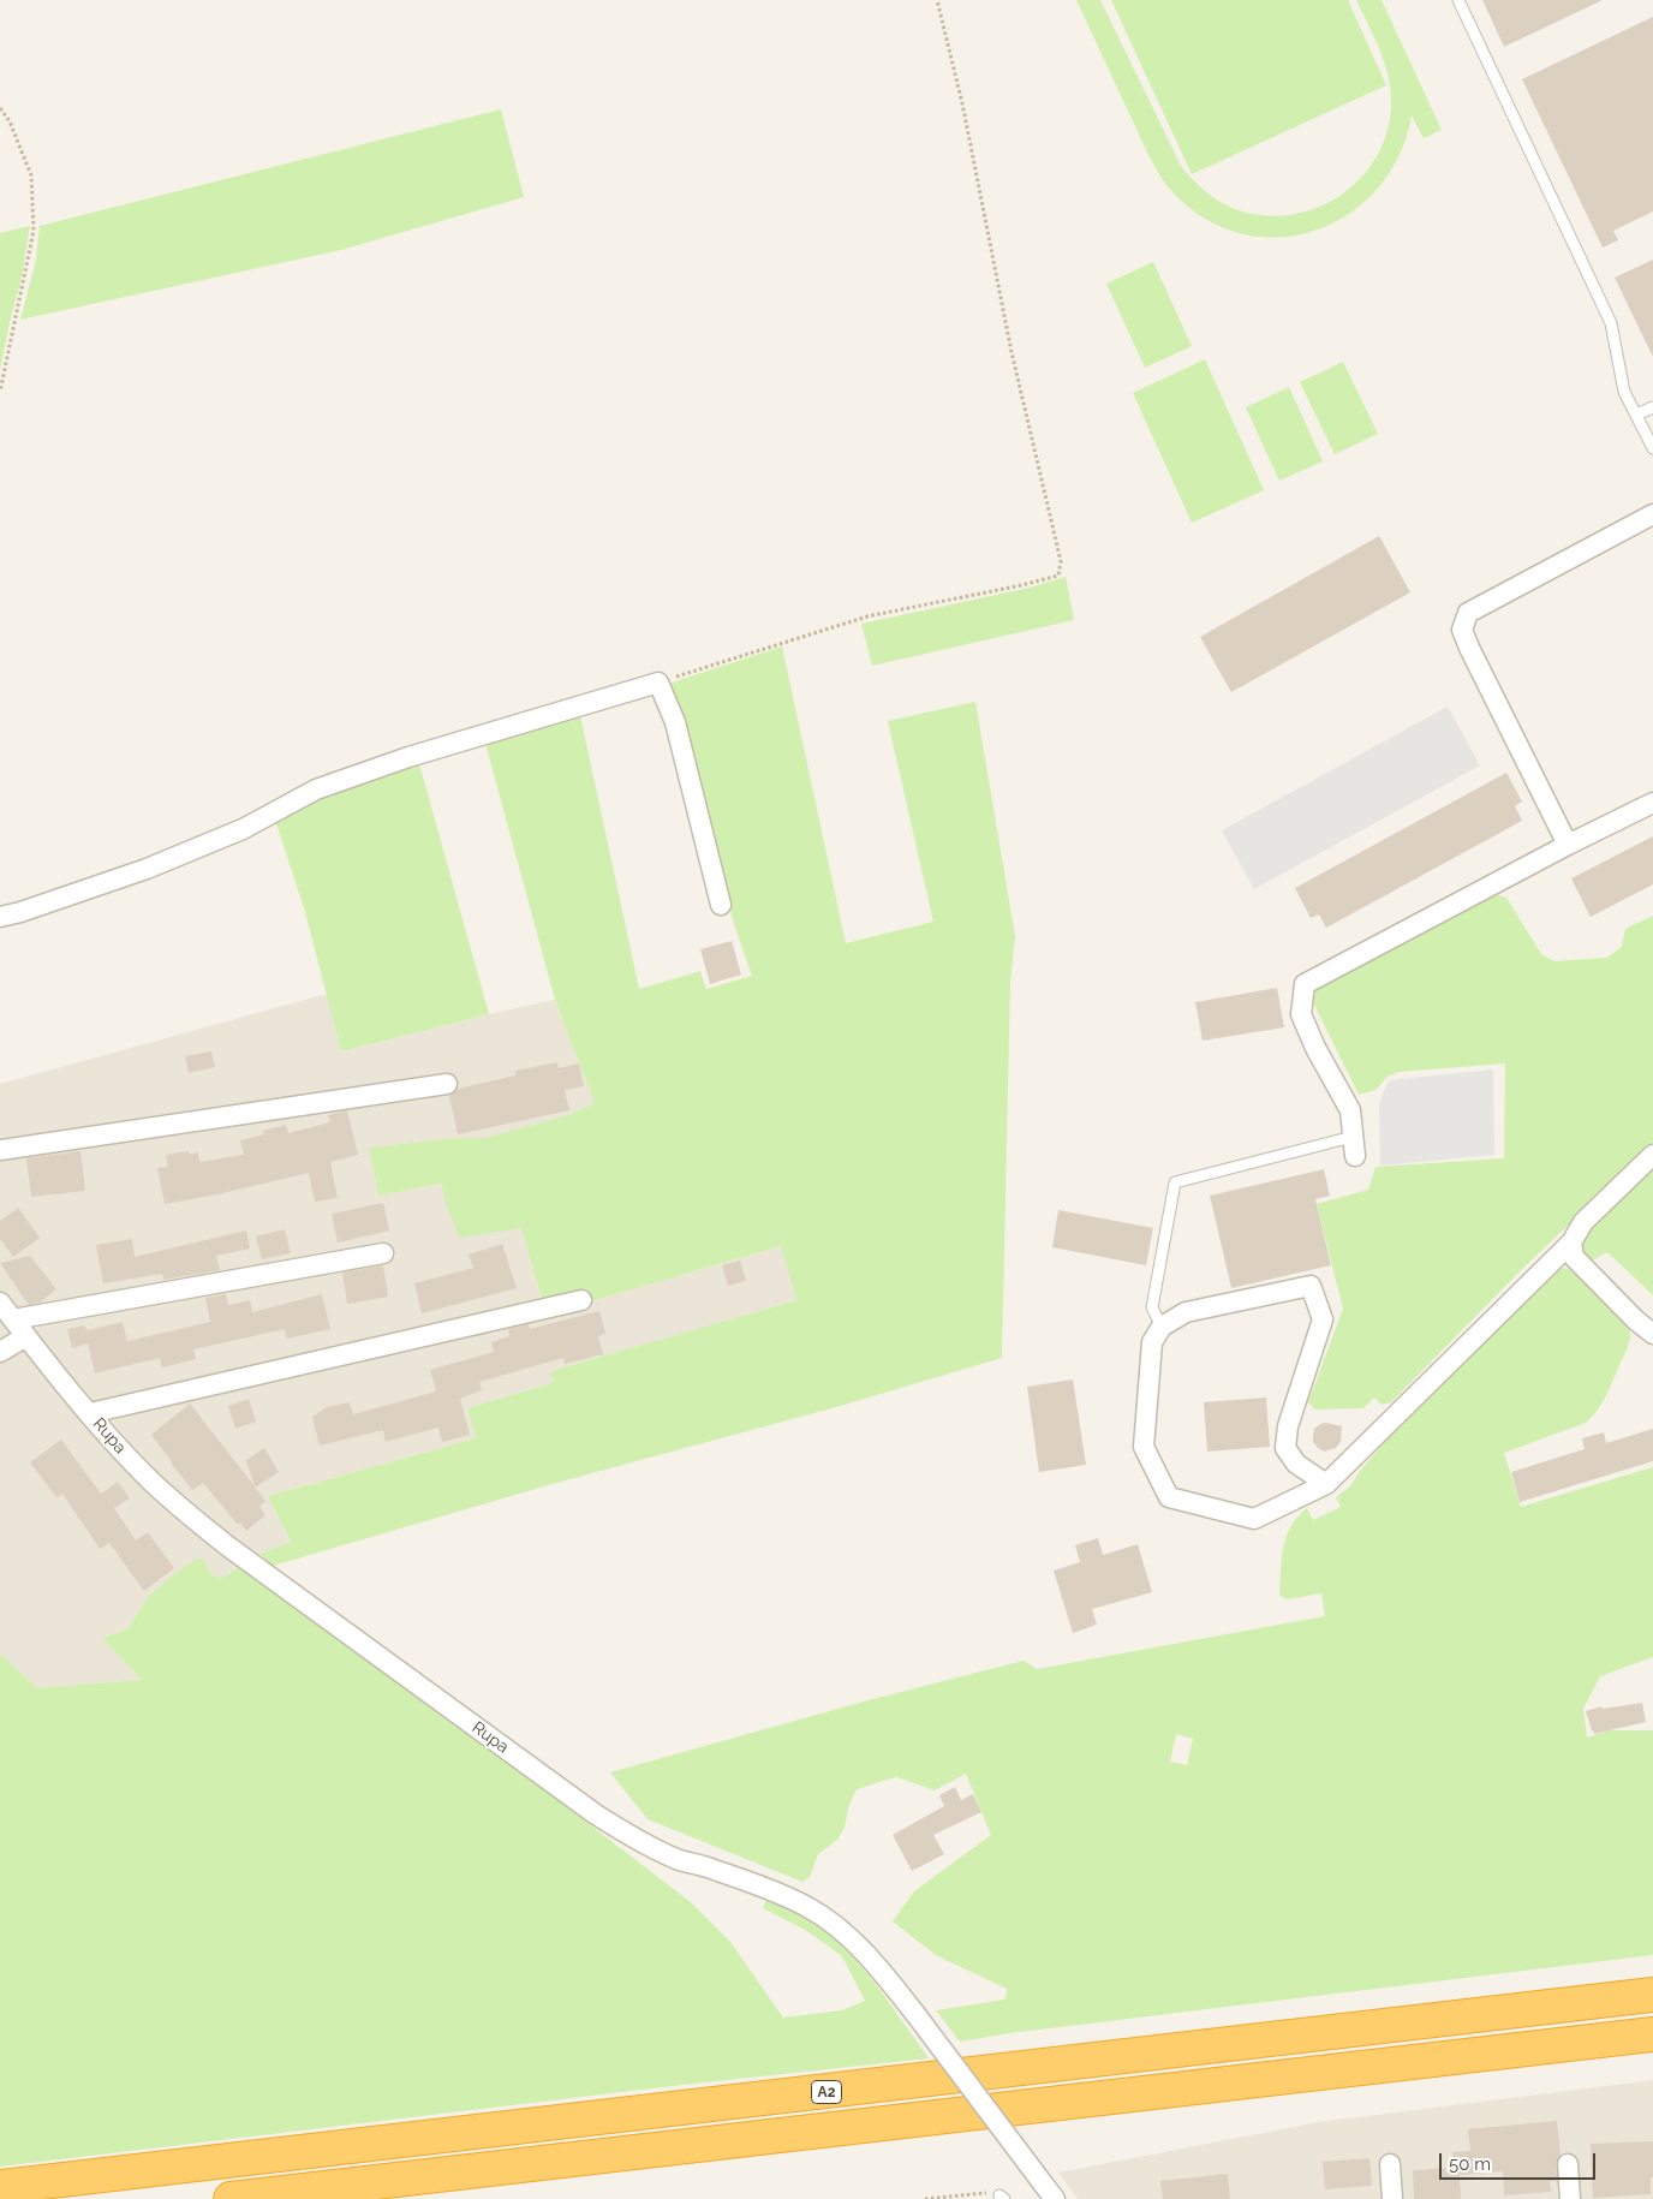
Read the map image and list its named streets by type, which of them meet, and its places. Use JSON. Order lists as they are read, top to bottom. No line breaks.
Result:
{"streets":{"highway":["A2"],"street":["Rupa"]},"scale_bar":"50 m"}
